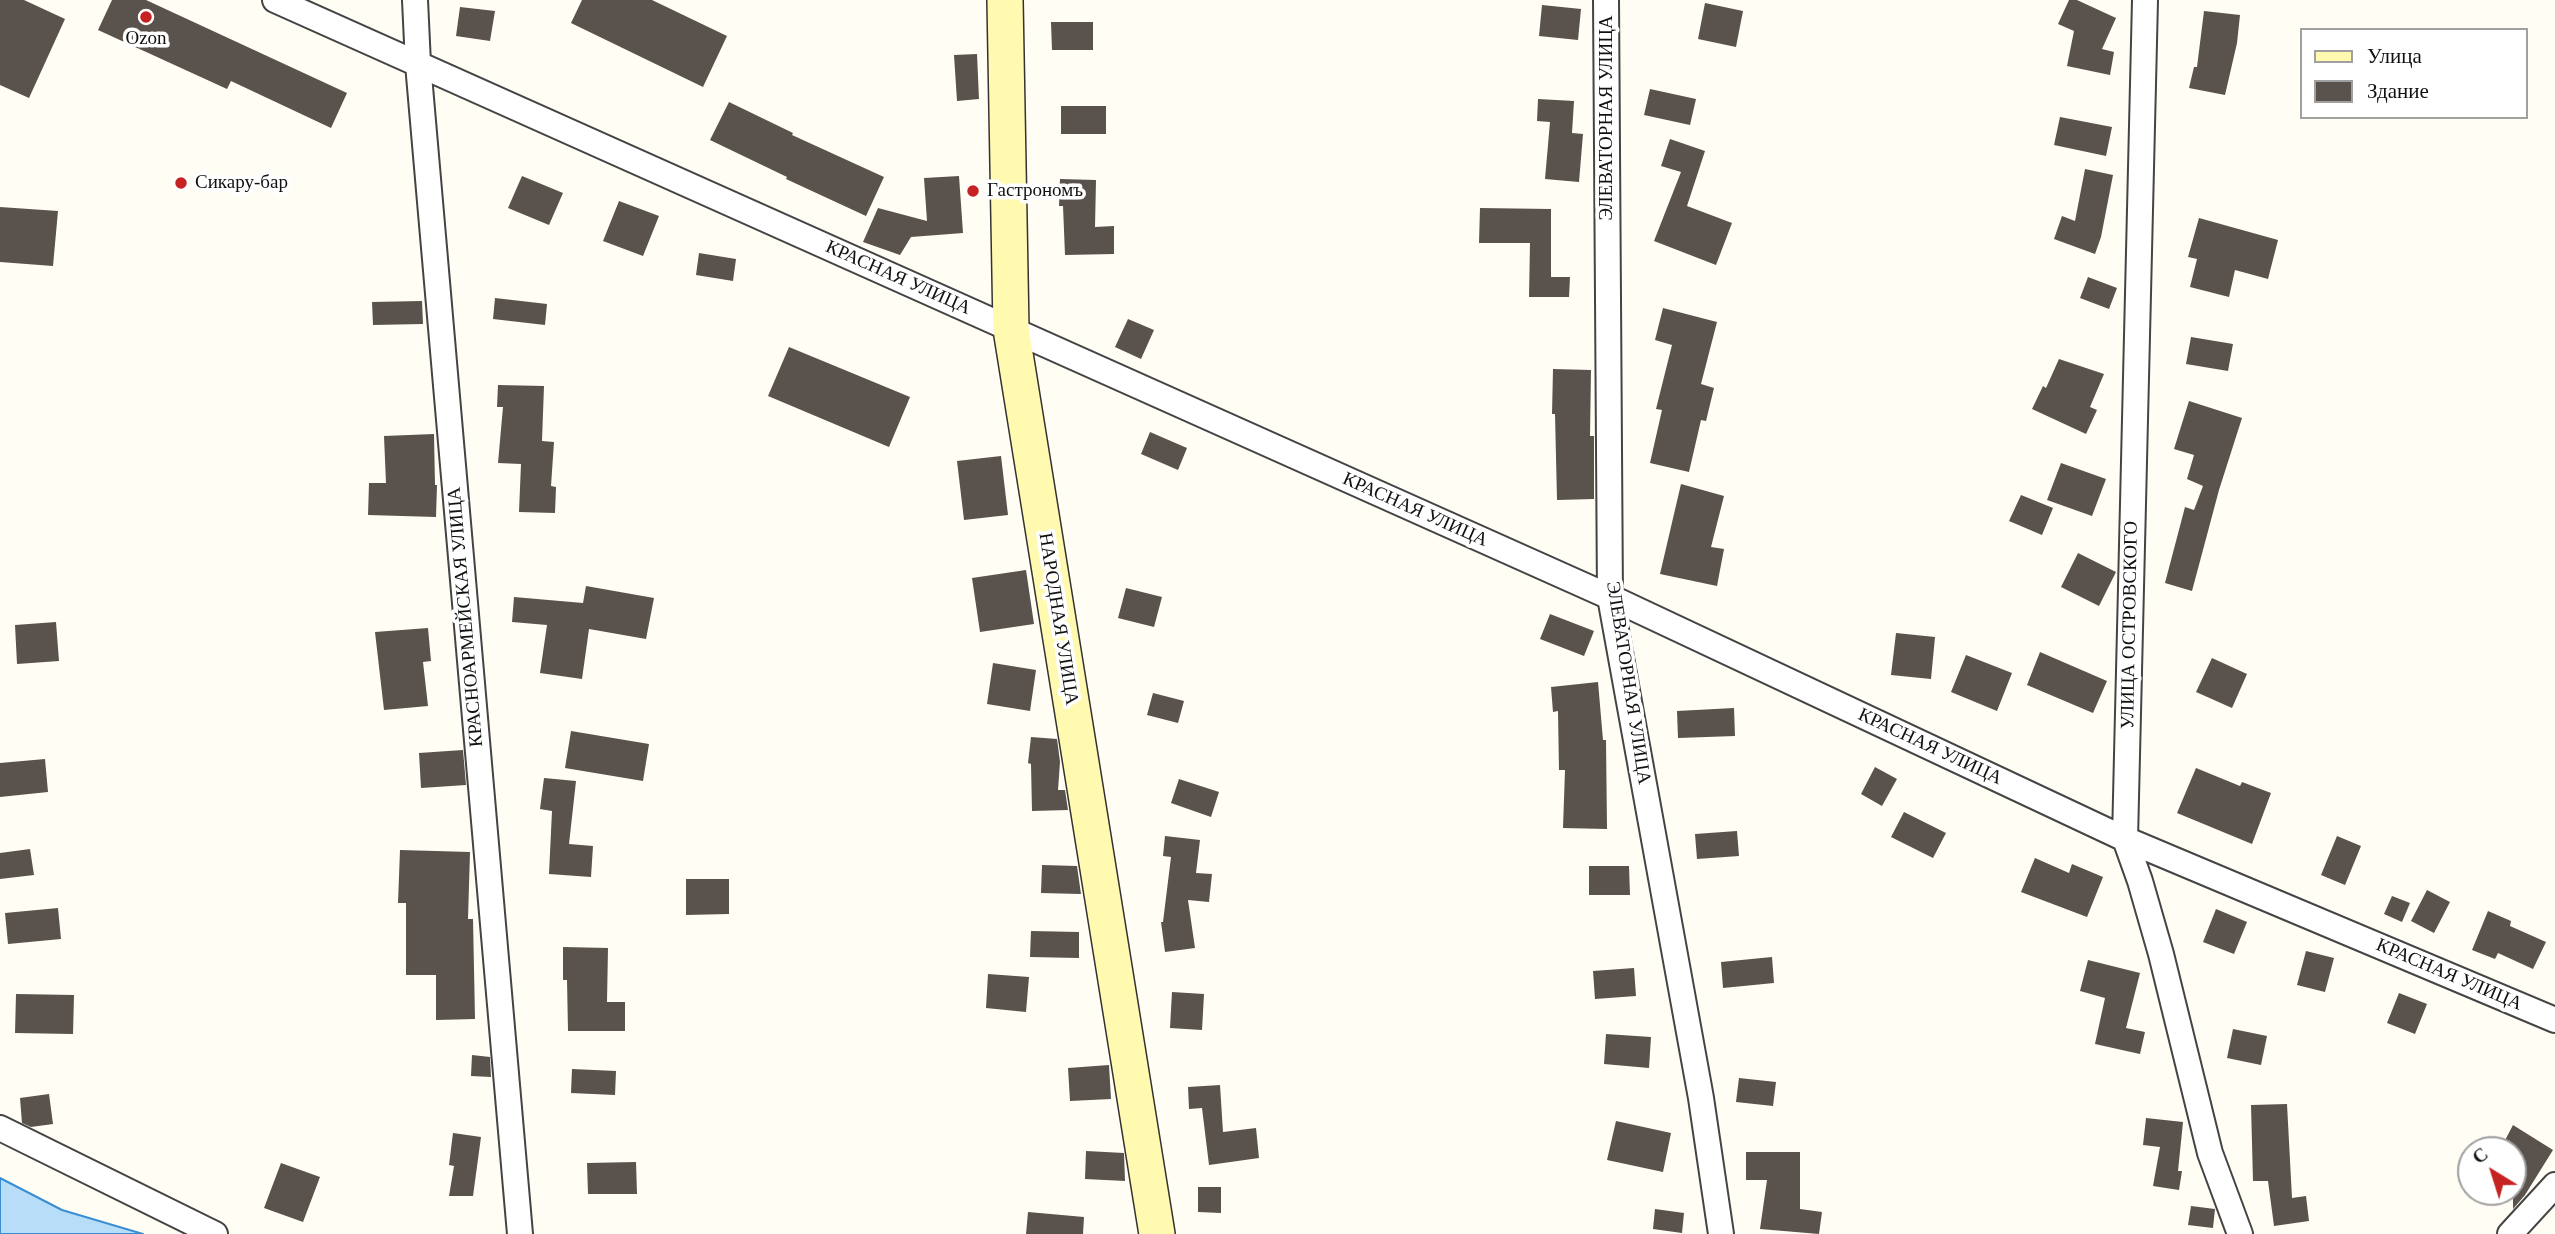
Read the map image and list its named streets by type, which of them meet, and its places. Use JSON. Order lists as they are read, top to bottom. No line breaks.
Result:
{"streets":{"main road":["НАРОДНАЯ УЛИЦА"],"street":["ЭЛЕВАТОРНАЯ УЛИЦА","КРАСНАЯ УЛИЦА","КРАСНОАРМЕЙСКАЯ УЛИЦА","УЛИЦА ОСТРОВСКОГО"]},"crossings":[["ЭЛЕВАТОРНАЯ УЛИЦА","КРАСНАЯ УЛИЦА"],["КРАСНАЯ УЛИЦА","КРАСНОАРМЕЙСКАЯ УЛИЦА"],["КРАСНАЯ УЛИЦА","НАРОДНАЯ УЛИЦА"],["КРАСНАЯ УЛИЦА","УЛИЦА ОСТРОВСКОГО"]],"places":["Ozon","Сикару-бар","Гастрономъ"],"legend":["Улица","Здание"],"north":"top left"}
